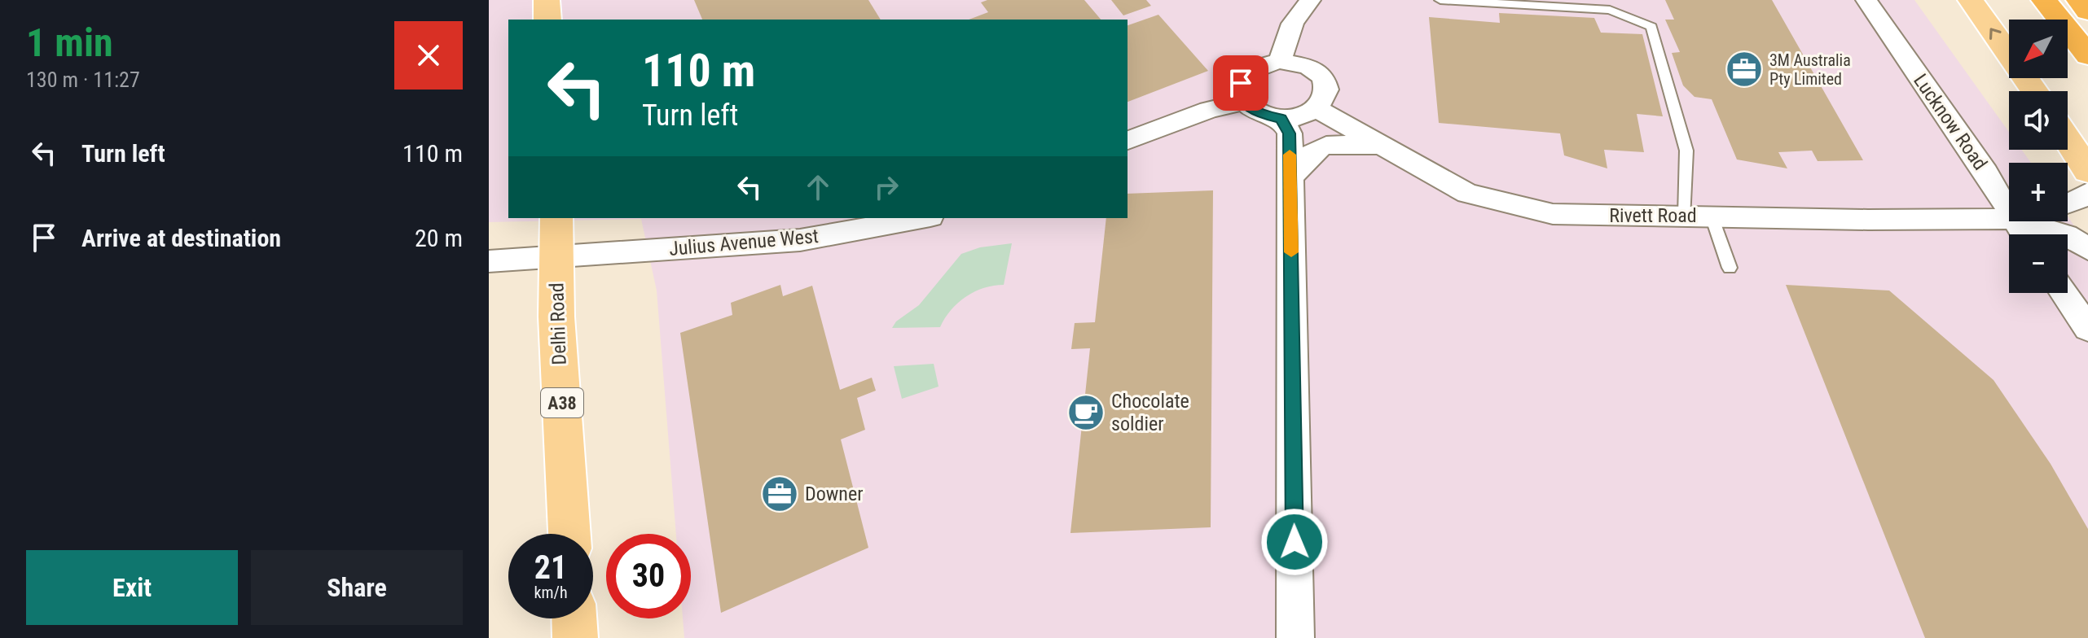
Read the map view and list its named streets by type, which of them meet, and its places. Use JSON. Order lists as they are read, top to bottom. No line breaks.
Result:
{"streets":{"main road":["Delhi Road","A38"],"street":["Lucknow Road","Rivett Road","Julius Avenue West"]},"crossings":[["Julius Avenue West","Delhi Road"]],"places":{"office":["3M Australia Pty Limited","Downer"],"cafe":["Chocolate soldier"]},"north":"bottom left","page":{"heading":["1 min","130 m · 11:27"],"map_buttons":["+","−"],"turn":["110 m","Turn left"],"list":[{"name":"Turn left","value":"110 m"},{"name":"Arrive at destination","value":"20 m"}],"speed":"21 km/h","limit":"30","buttons":["Exit","Share"]}}
